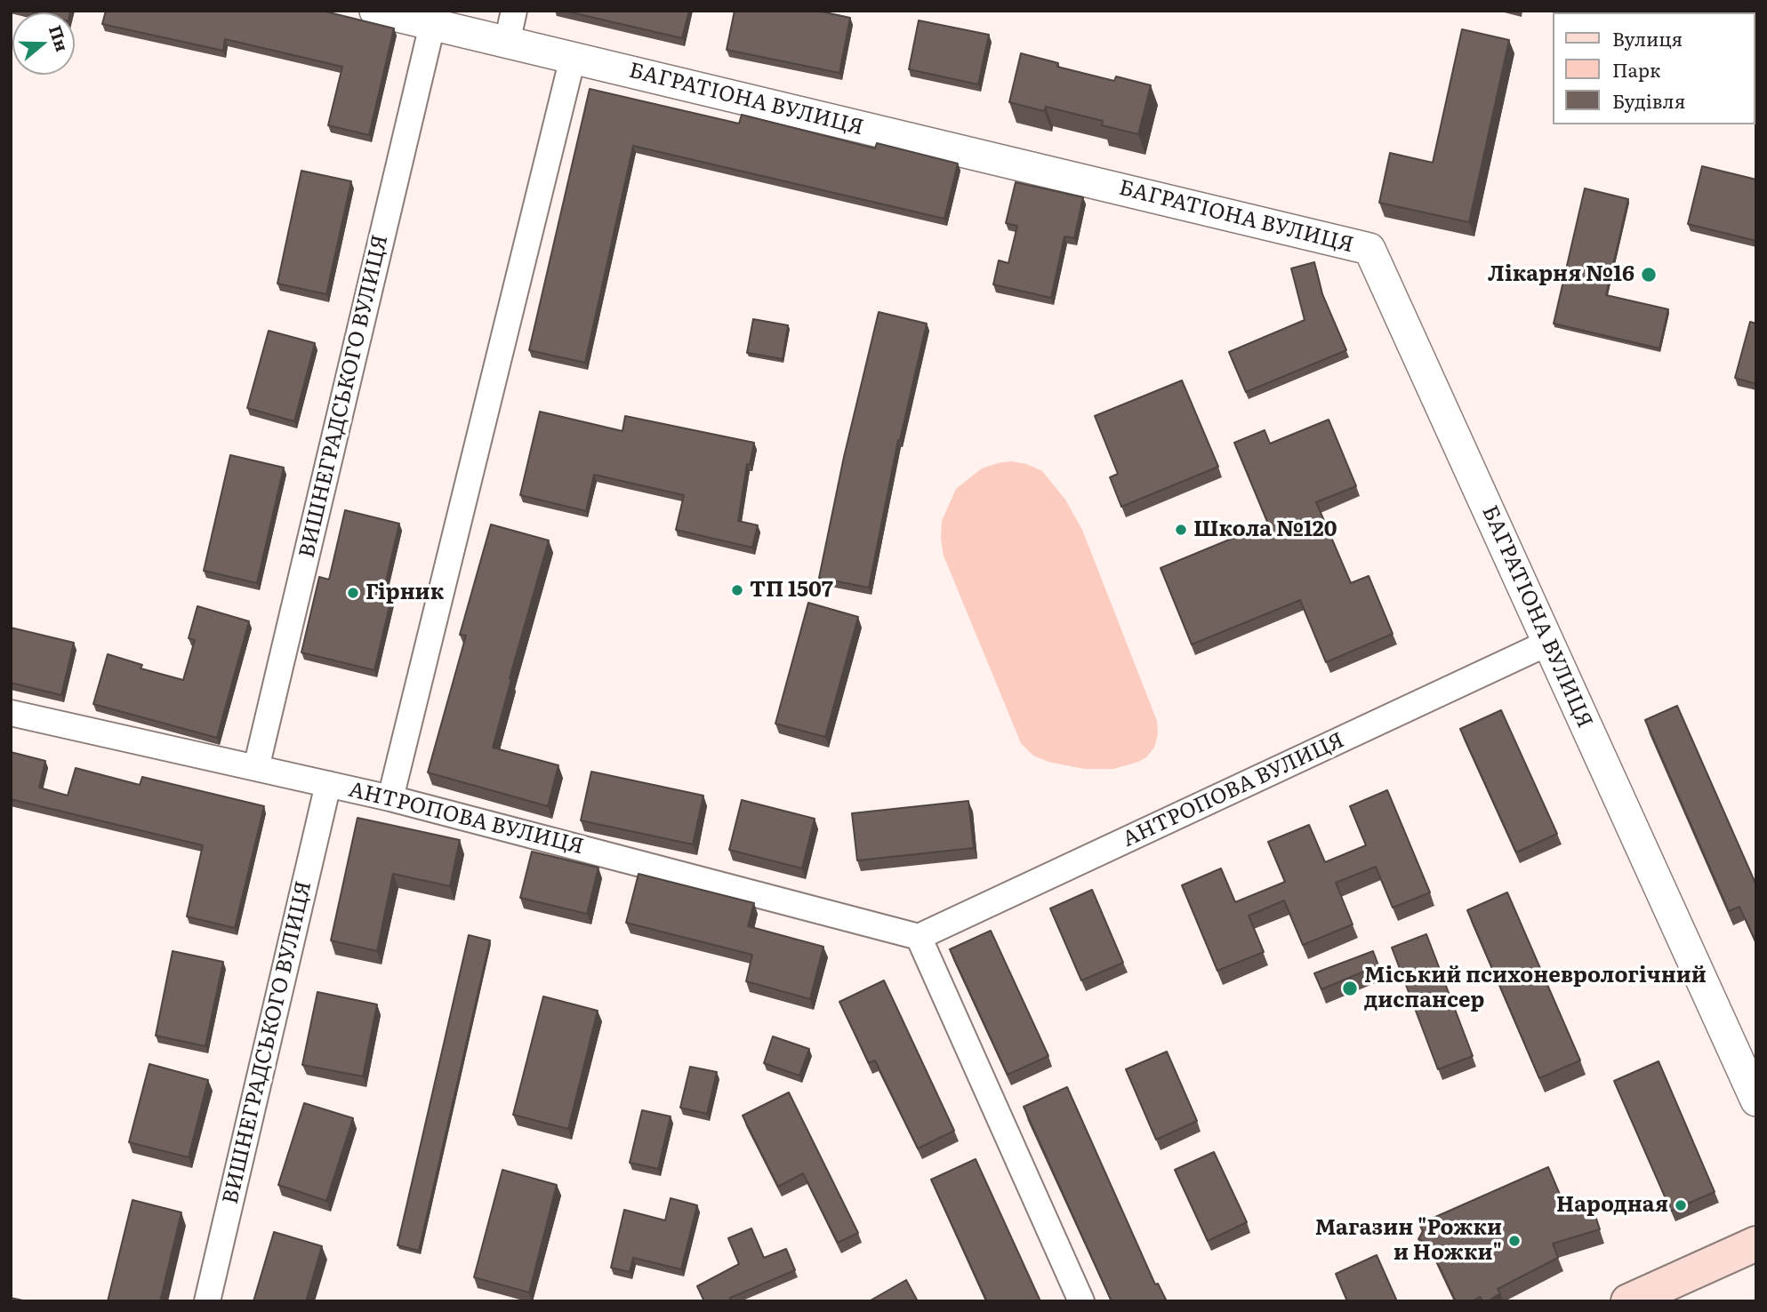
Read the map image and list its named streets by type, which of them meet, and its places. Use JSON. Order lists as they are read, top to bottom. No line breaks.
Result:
{"streets":{"street":["БАГРАТІОНА ВУЛИЦЯ","ВИШНЕГРАДСЬКОГО ВУЛИЦЯ","АНТРОПОВА ВУЛИЦЯ"]},"crossings":[["БАГРАТІОНА ВУЛИЦЯ","ВИШНЕГРАДСЬКОГО ВУЛИЦЯ"],["БАГРАТІОНА ВУЛИЦЯ","АНТРОПОВА ВУЛИЦЯ"],["ВИШНЕГРАДСЬКОГО ВУЛИЦЯ","АНТРОПОВА ВУЛИЦЯ"]],"places":["Лікарня №16","Школа №120","ТП 1507","Гірник","Міський психоневрологічний диспансер","Народная","Магазин \"Рожки и Ножки\""],"legend":["Вулиця","Парк","Будівля"],"north":"right"}
